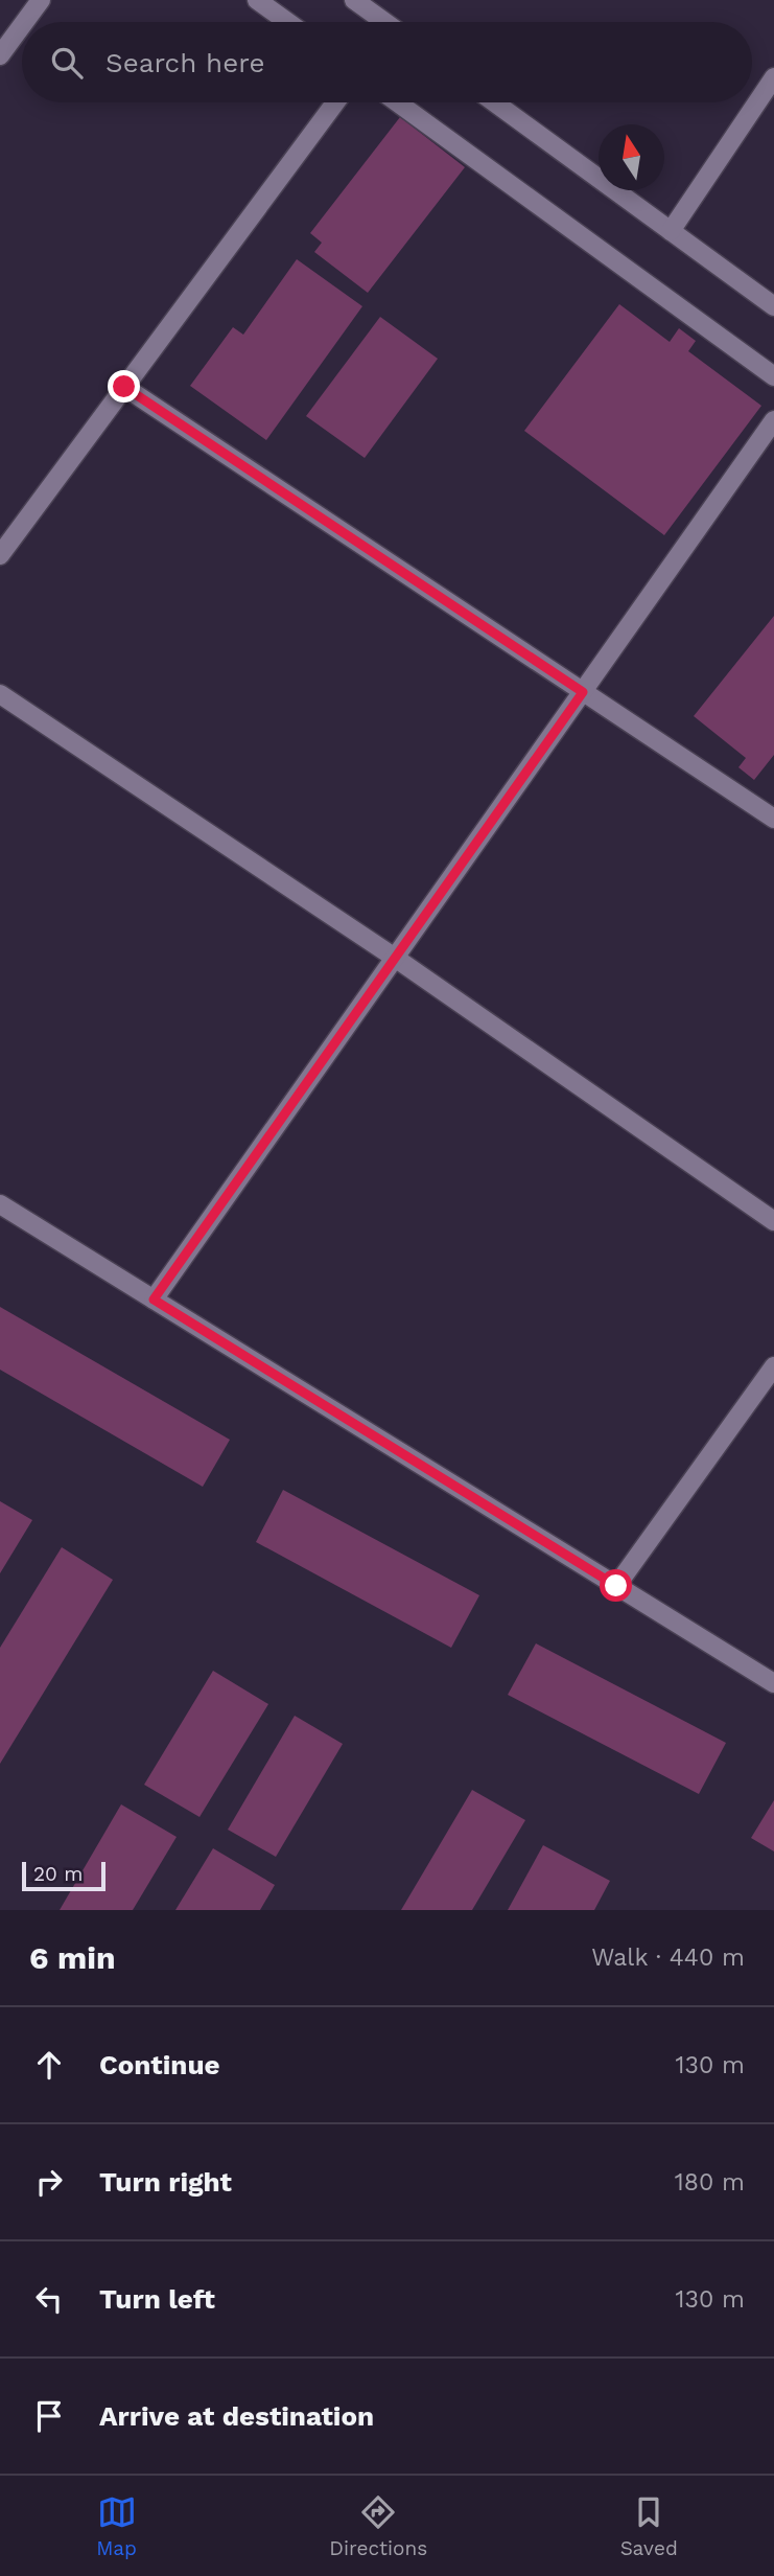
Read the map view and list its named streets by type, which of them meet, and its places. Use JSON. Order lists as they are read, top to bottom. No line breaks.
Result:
{"scale_bar":"20 m","north":"top","page":{"search":"Search here","scale":"20 m","heading":["6 min","Walk · 440 m"],"list":[["Continue","130 m"],["Turn right","180 m"],["Turn left","130 m"],"Arrive at destination"],"nav":["Map","Directions","Saved"]}}
